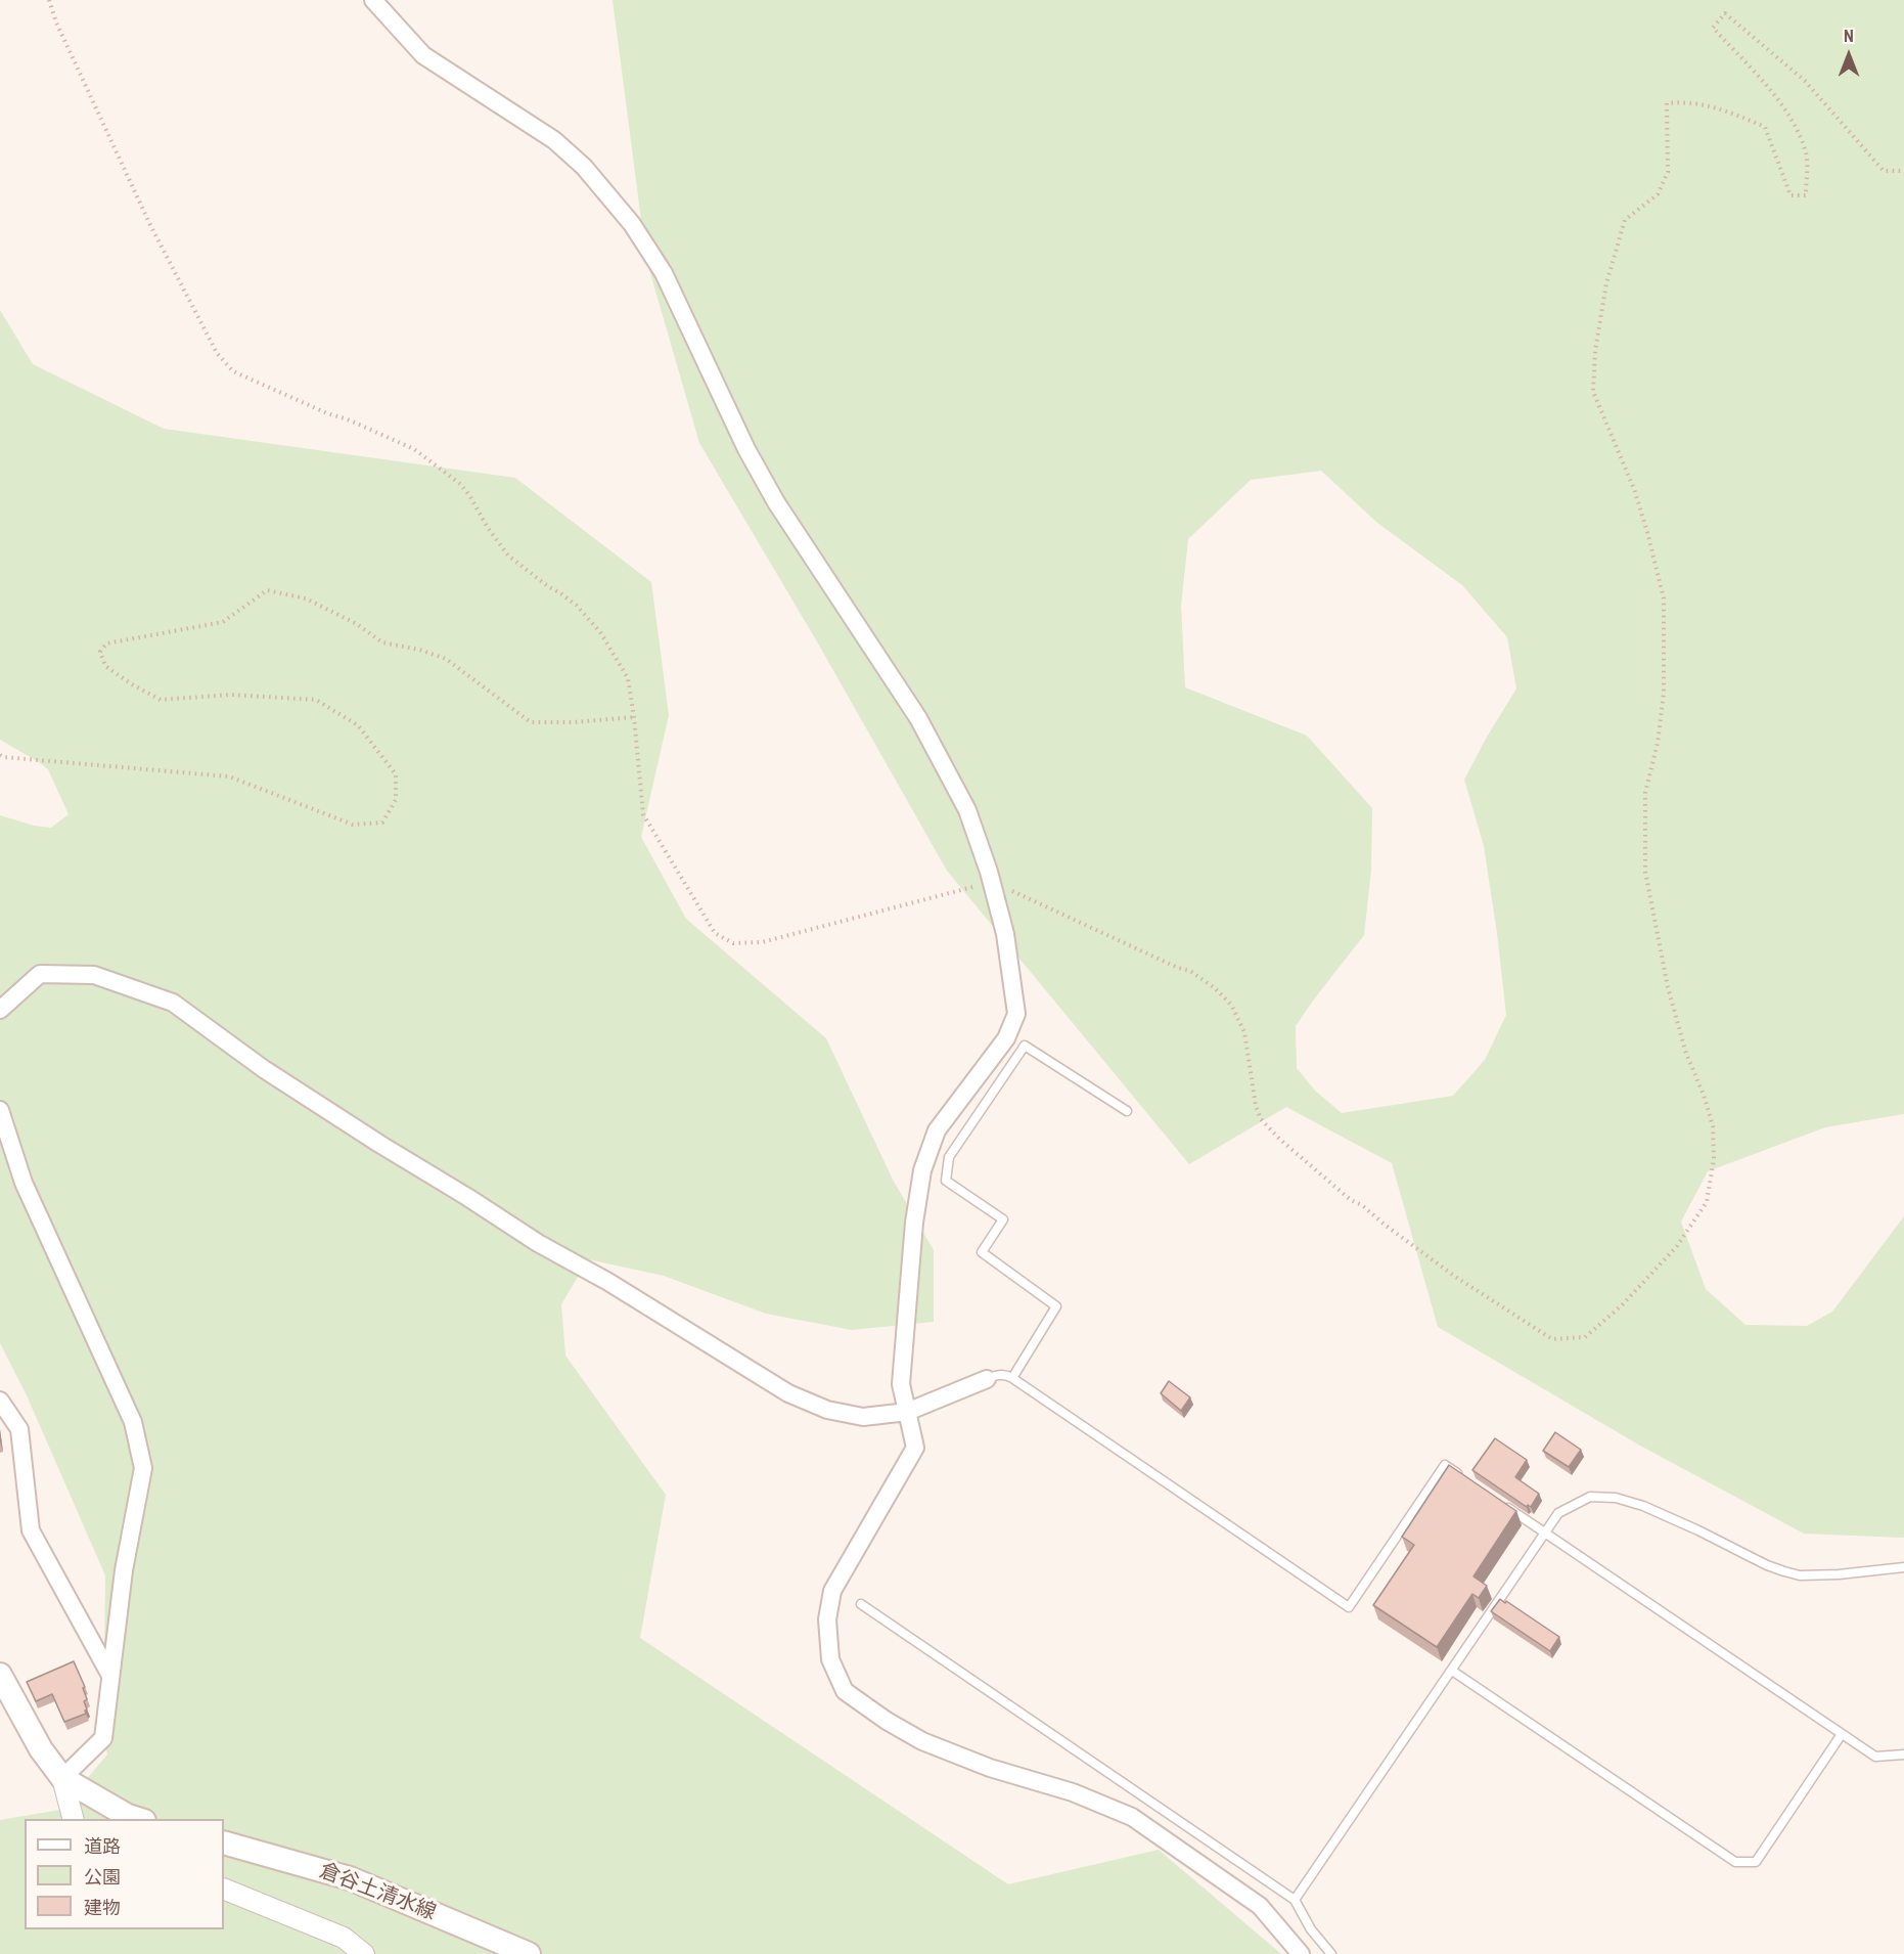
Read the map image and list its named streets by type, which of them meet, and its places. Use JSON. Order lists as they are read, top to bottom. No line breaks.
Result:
{"streets":{"main road":["倉谷土清水線"]},"legend":["道路","公園","建物"],"north":"top"}
